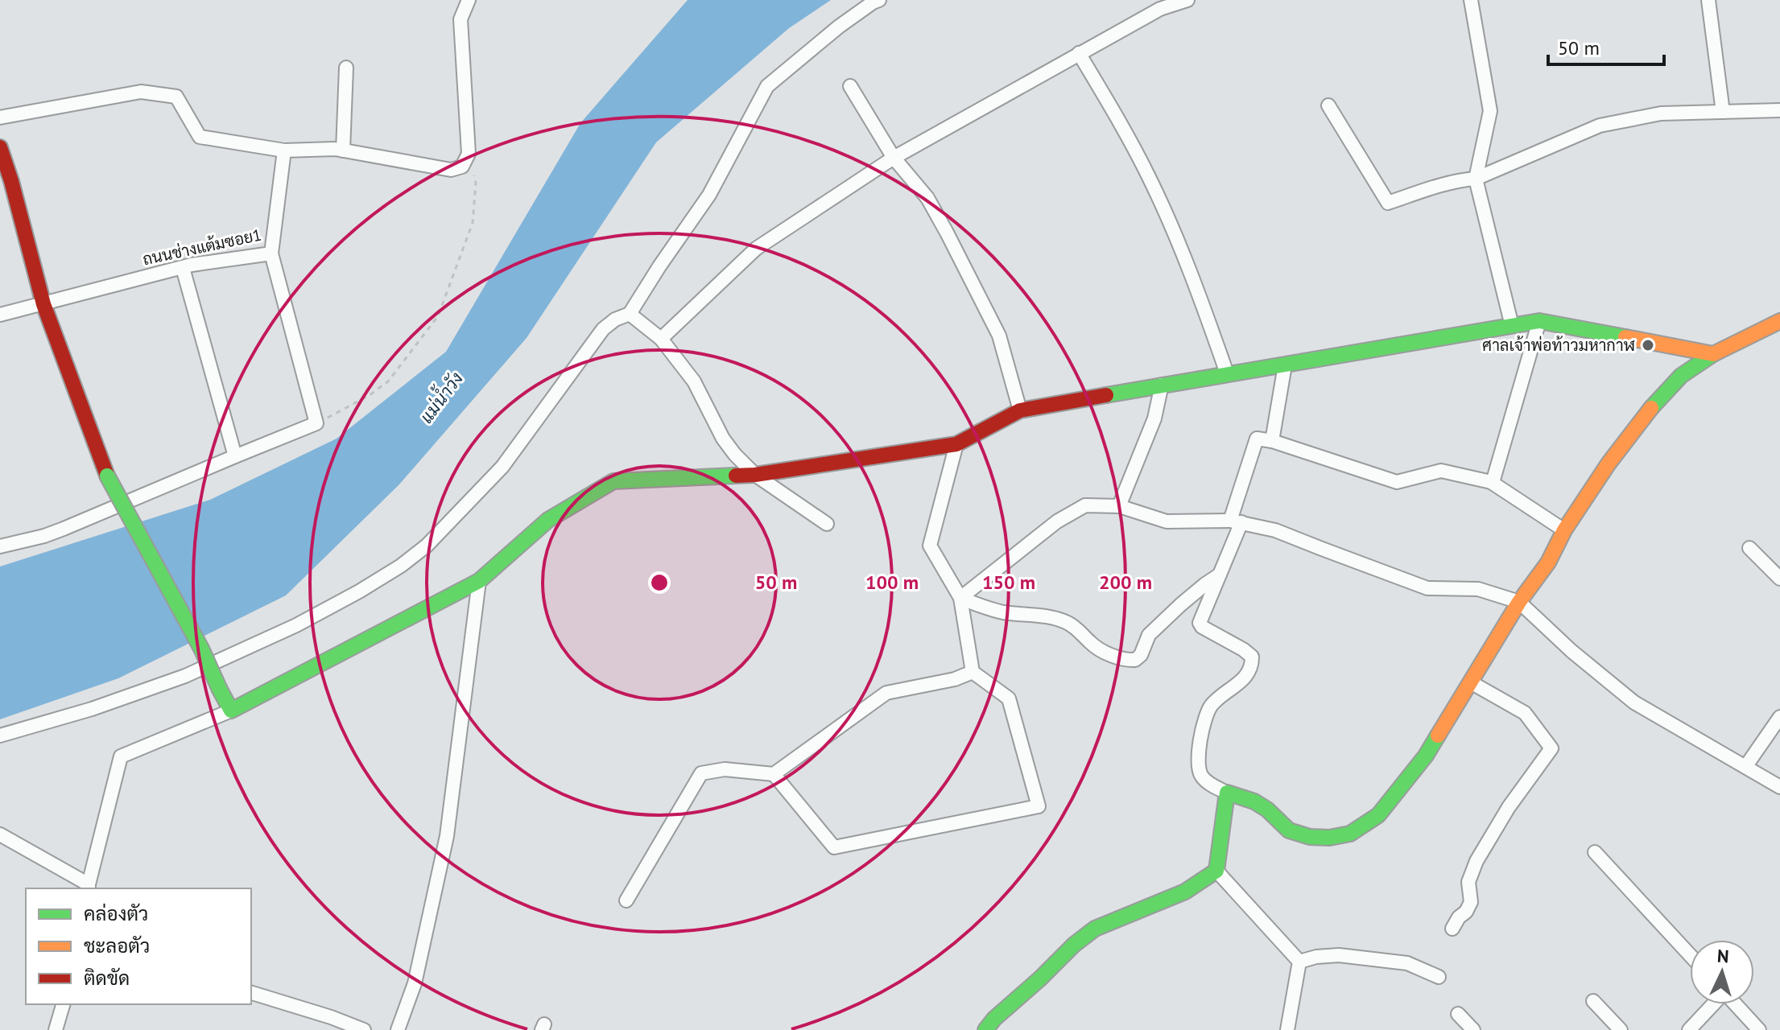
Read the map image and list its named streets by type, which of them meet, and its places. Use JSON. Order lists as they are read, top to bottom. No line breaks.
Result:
{"streets":{"street":["ถนนช่างแต้มซอย1"]},"water":["แม่น้ำวัง"],"places":["ศาลเจ้าพ่อท้าวมหากาฬ"],"legend":["คล่องตัว","ชะลอตัว","ติดขัด"],"scale_bar":"50 m","north":"top","rings":["50 m","100 m","150 m","200 m"]}
